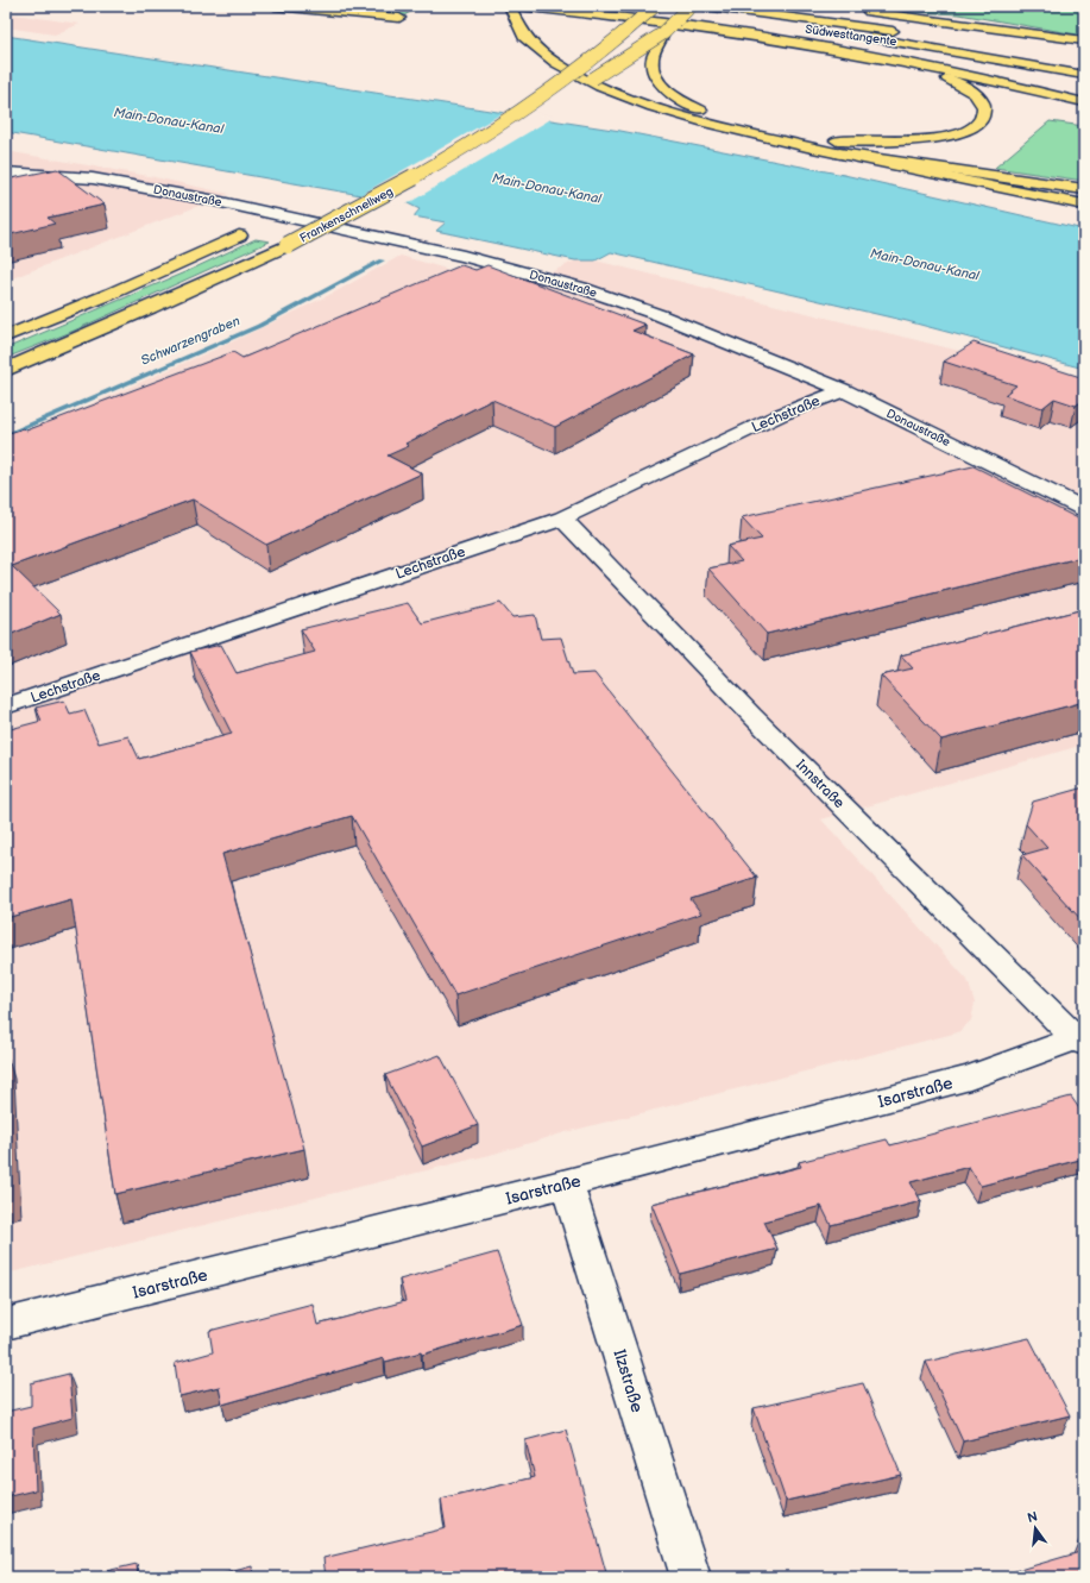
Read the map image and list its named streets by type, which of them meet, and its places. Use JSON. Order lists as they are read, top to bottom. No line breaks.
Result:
{"streets":{"highway":["Südwesttangente","Frankenschnellweg"],"street":["Donaustraße","Lechstraße","Innstraße","Isarstraße","Ilzstraße"]},"crossings":[["Donaustraße","Lechstraße"],["Lechstraße","Innstraße"],["Innstraße","Isarstraße"],["Isarstraße","Ilzstraße"]],"water":["Main-Donau-Kanal","Schwarzengraben"],"north":"top"}
